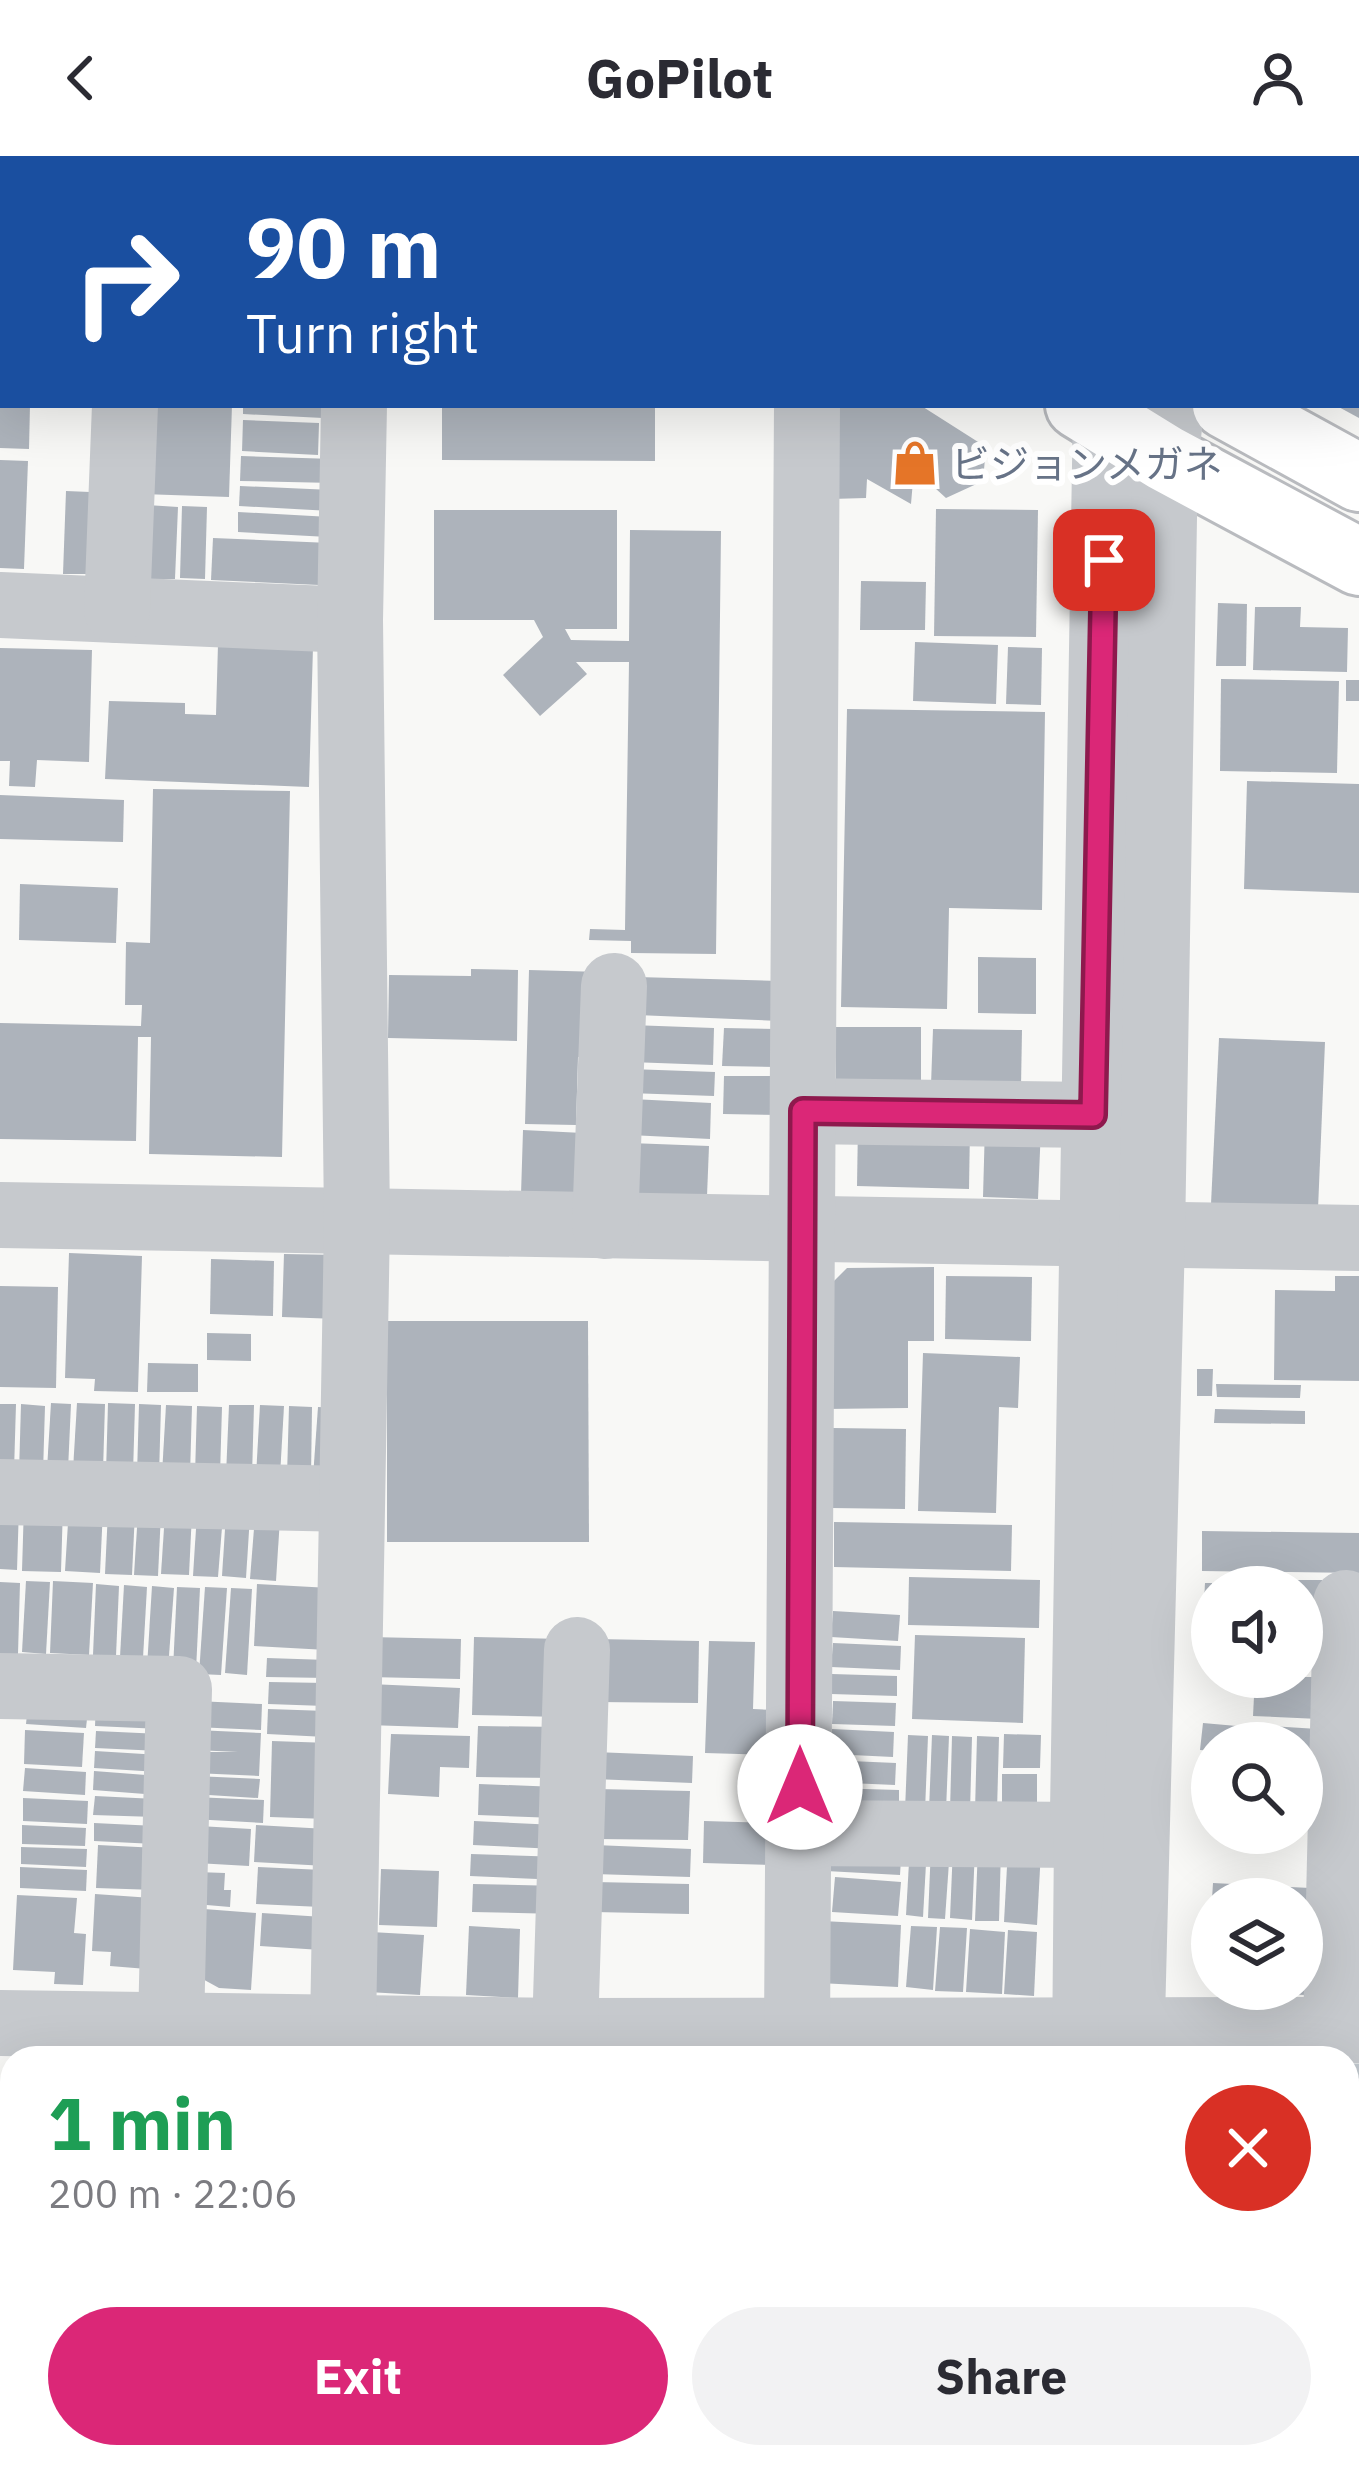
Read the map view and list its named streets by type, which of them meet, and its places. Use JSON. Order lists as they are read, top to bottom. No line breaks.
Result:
{"places":{"shop":["ビジョンメガネ"]},"page":{"header":"GoPilot","turn":["90 m","Turn right"],"heading":["1 min","200 m · 22:06"],"buttons":["Exit","Share"]}}
